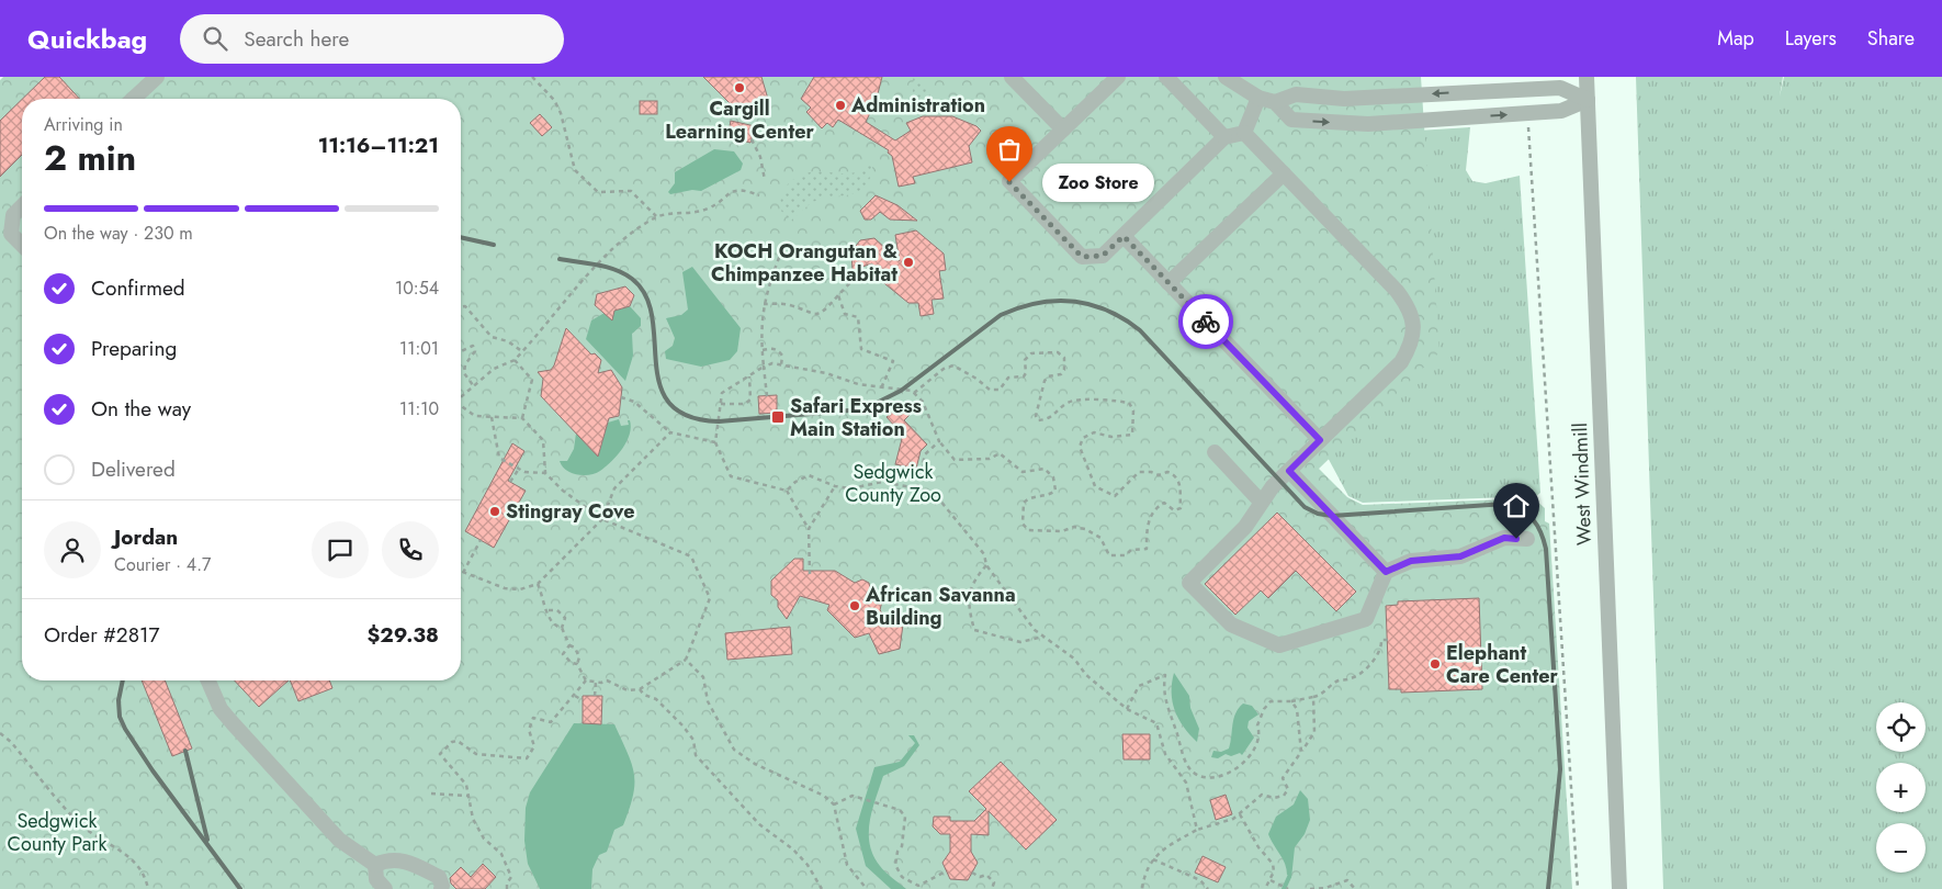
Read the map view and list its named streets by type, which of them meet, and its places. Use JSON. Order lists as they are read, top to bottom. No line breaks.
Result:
{"streets":{"street":["West Windmill"]},"parks":["Sedgwick County Zoo","Sedgwick County Park"],"places":{"other":["Cargill Learning Center","Administration","Zoo Store","KOCH Orangutan & Chimpanzee Habitat","Stingray Cove","African Savanna Building","Elephant Care Center"],"transit":["Safari Express Main Station"]},"page":{"header":"Quickbag","search":"Search here","nav":["Map","Layers","Share"],"heading":["2 min","Arriving in","11:16–11:21"],"panel":["Jordan","Courier · 4.7","Order #2817","$29.38"],"bubble":"Zoo Store","bar":"On the way · 230 m","list":[["Confirmed","10:54"],["Preparing","11:01"],["On the way","11:10"],"Delivered"],"map_buttons":["+","−"]}}
